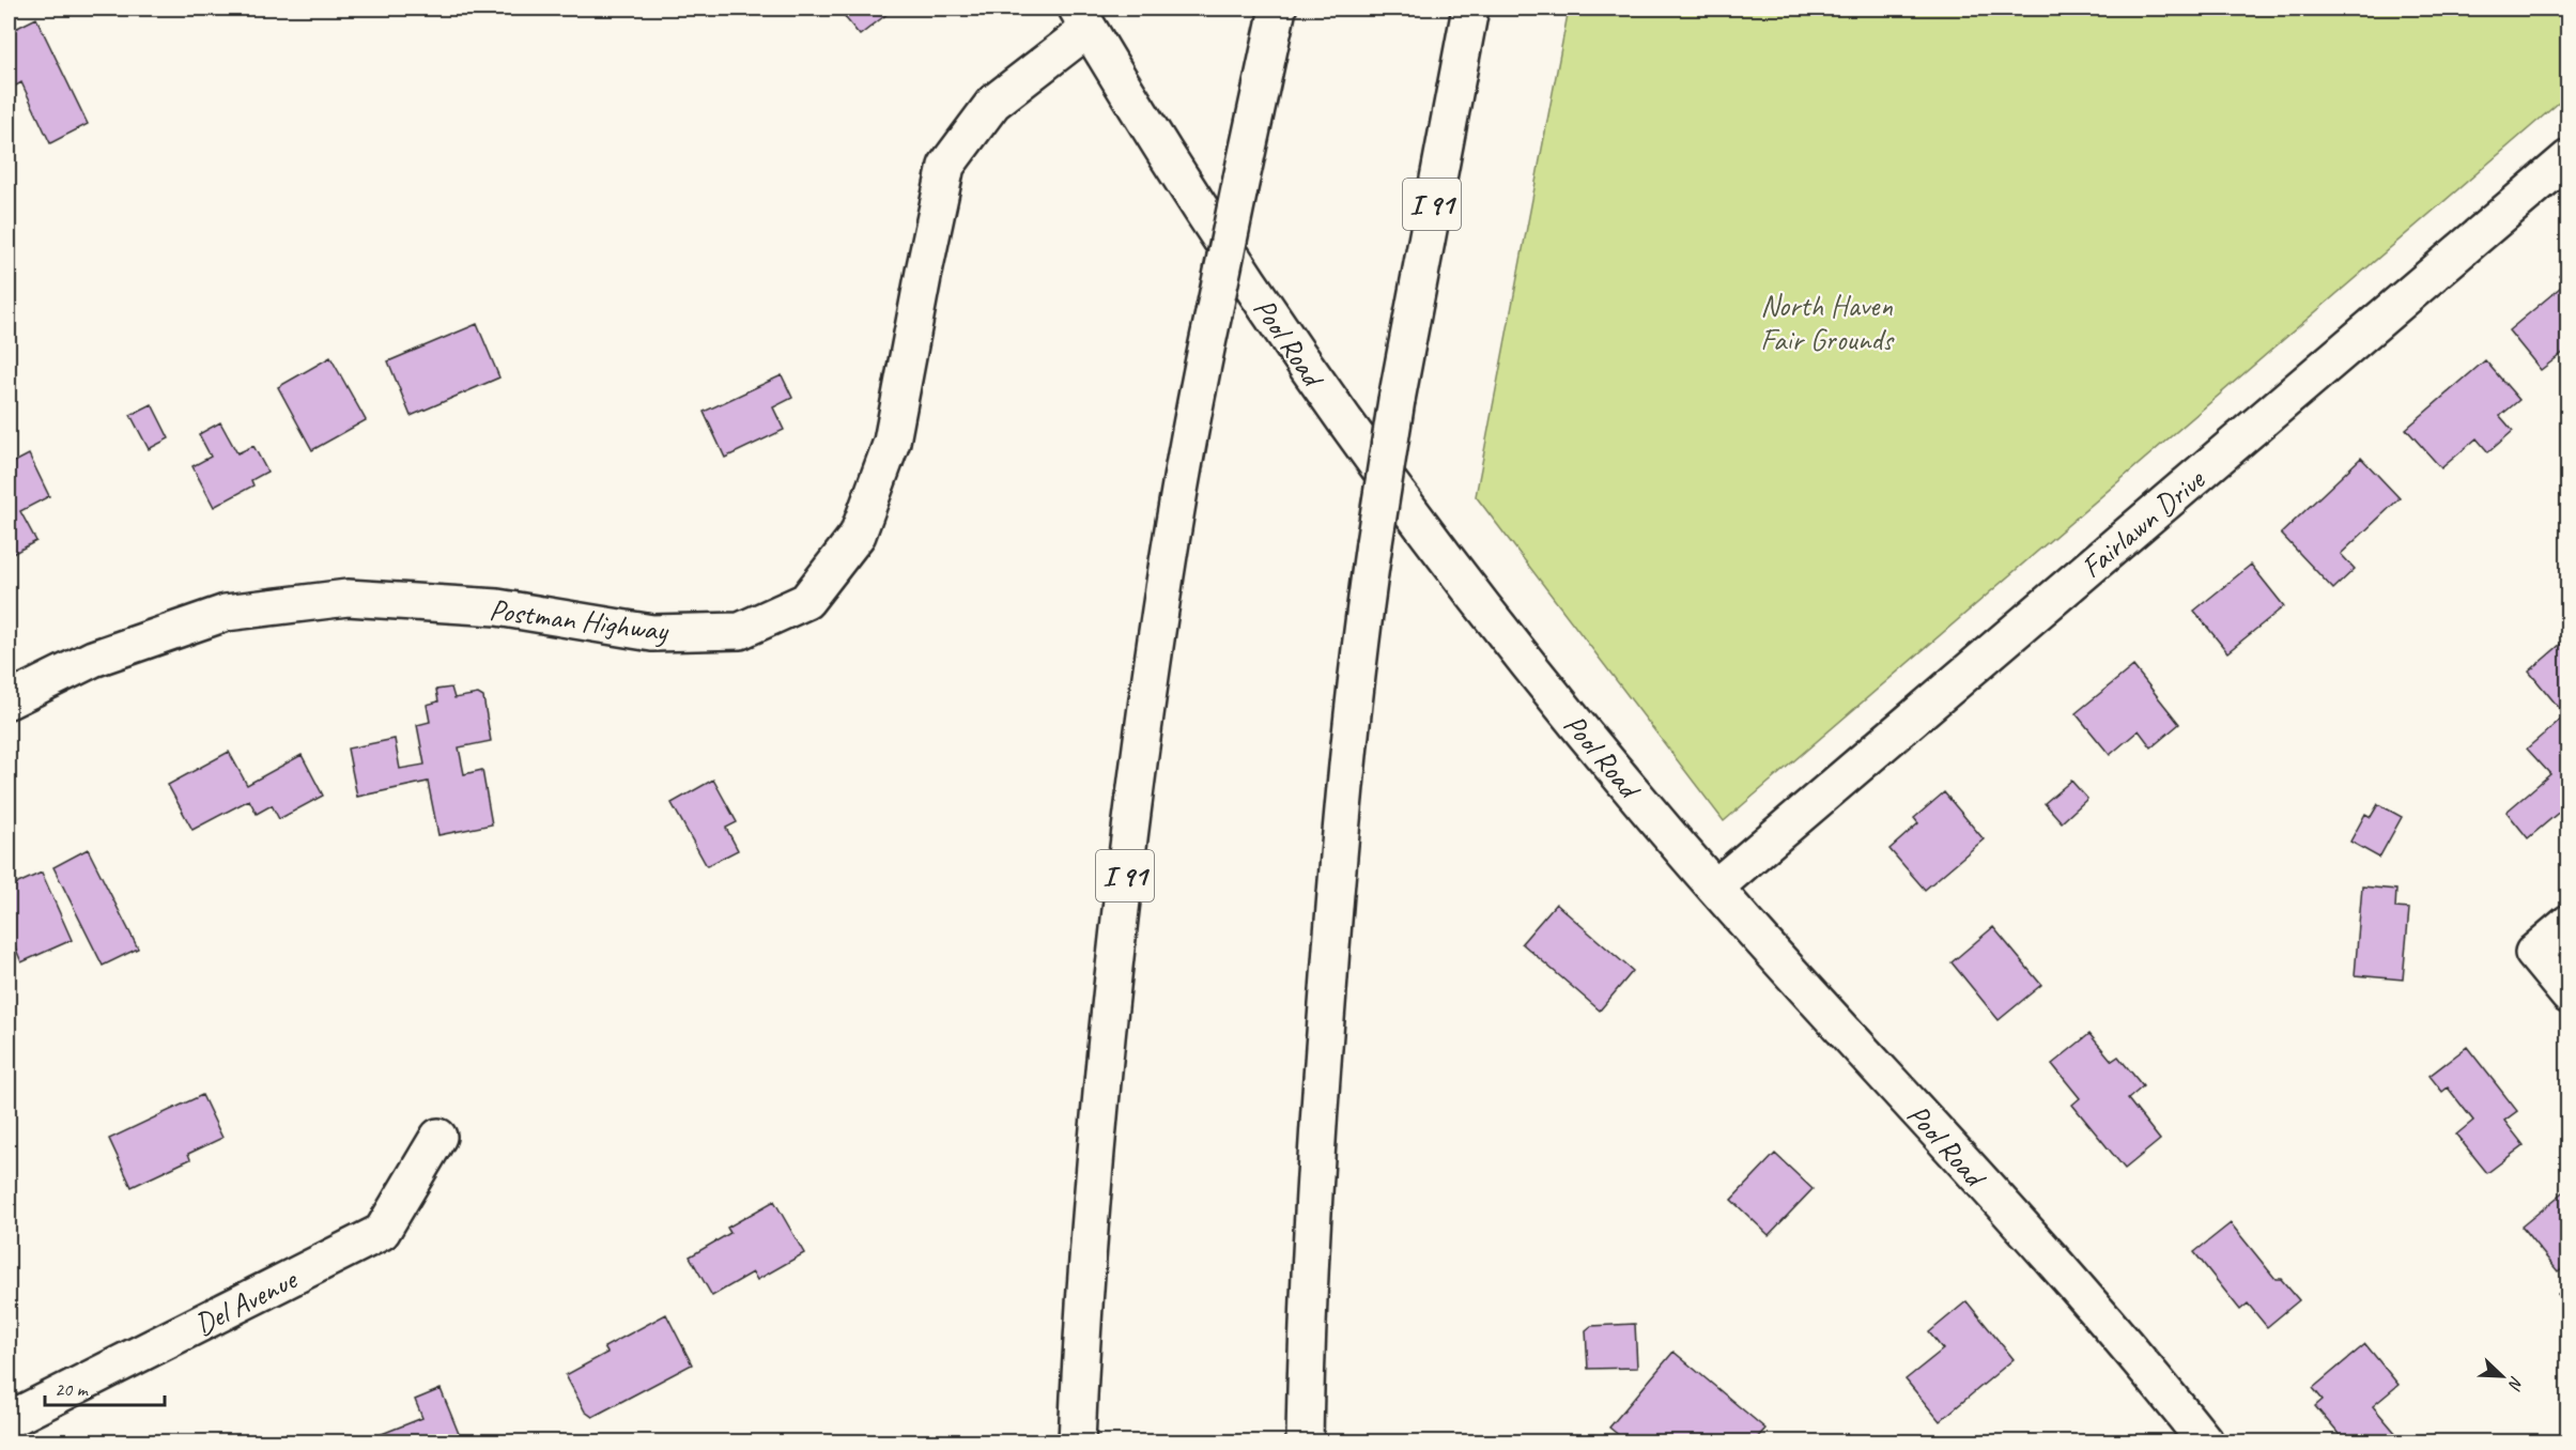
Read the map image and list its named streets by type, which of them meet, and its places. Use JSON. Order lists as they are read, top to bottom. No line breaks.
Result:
{"streets":{"main road":["I 91","Pool Road","Fairlawn Drive","Postman Highway","Del Avenue"]},"crossings":[["Pool Road","Fairlawn Drive"],["Pool Road","Postman Highway"]],"parks":["North Haven Fair Grounds"],"scale_bar":"20 m","north":"bottom right"}
